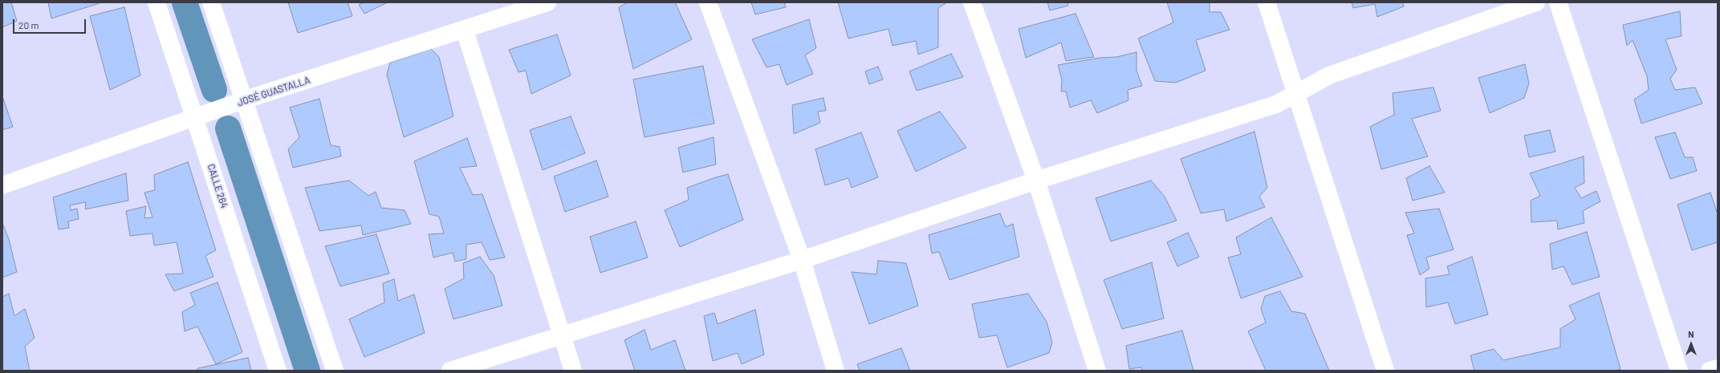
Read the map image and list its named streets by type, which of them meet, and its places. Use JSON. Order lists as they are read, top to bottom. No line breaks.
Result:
{"streets":{"street":["JOSÉ GUASTALLA","CALLE 264"]},"crossings":[["JOSÉ GUASTALLA","CALLE 264"]],"scale_bar":"20 m","north":"top"}
